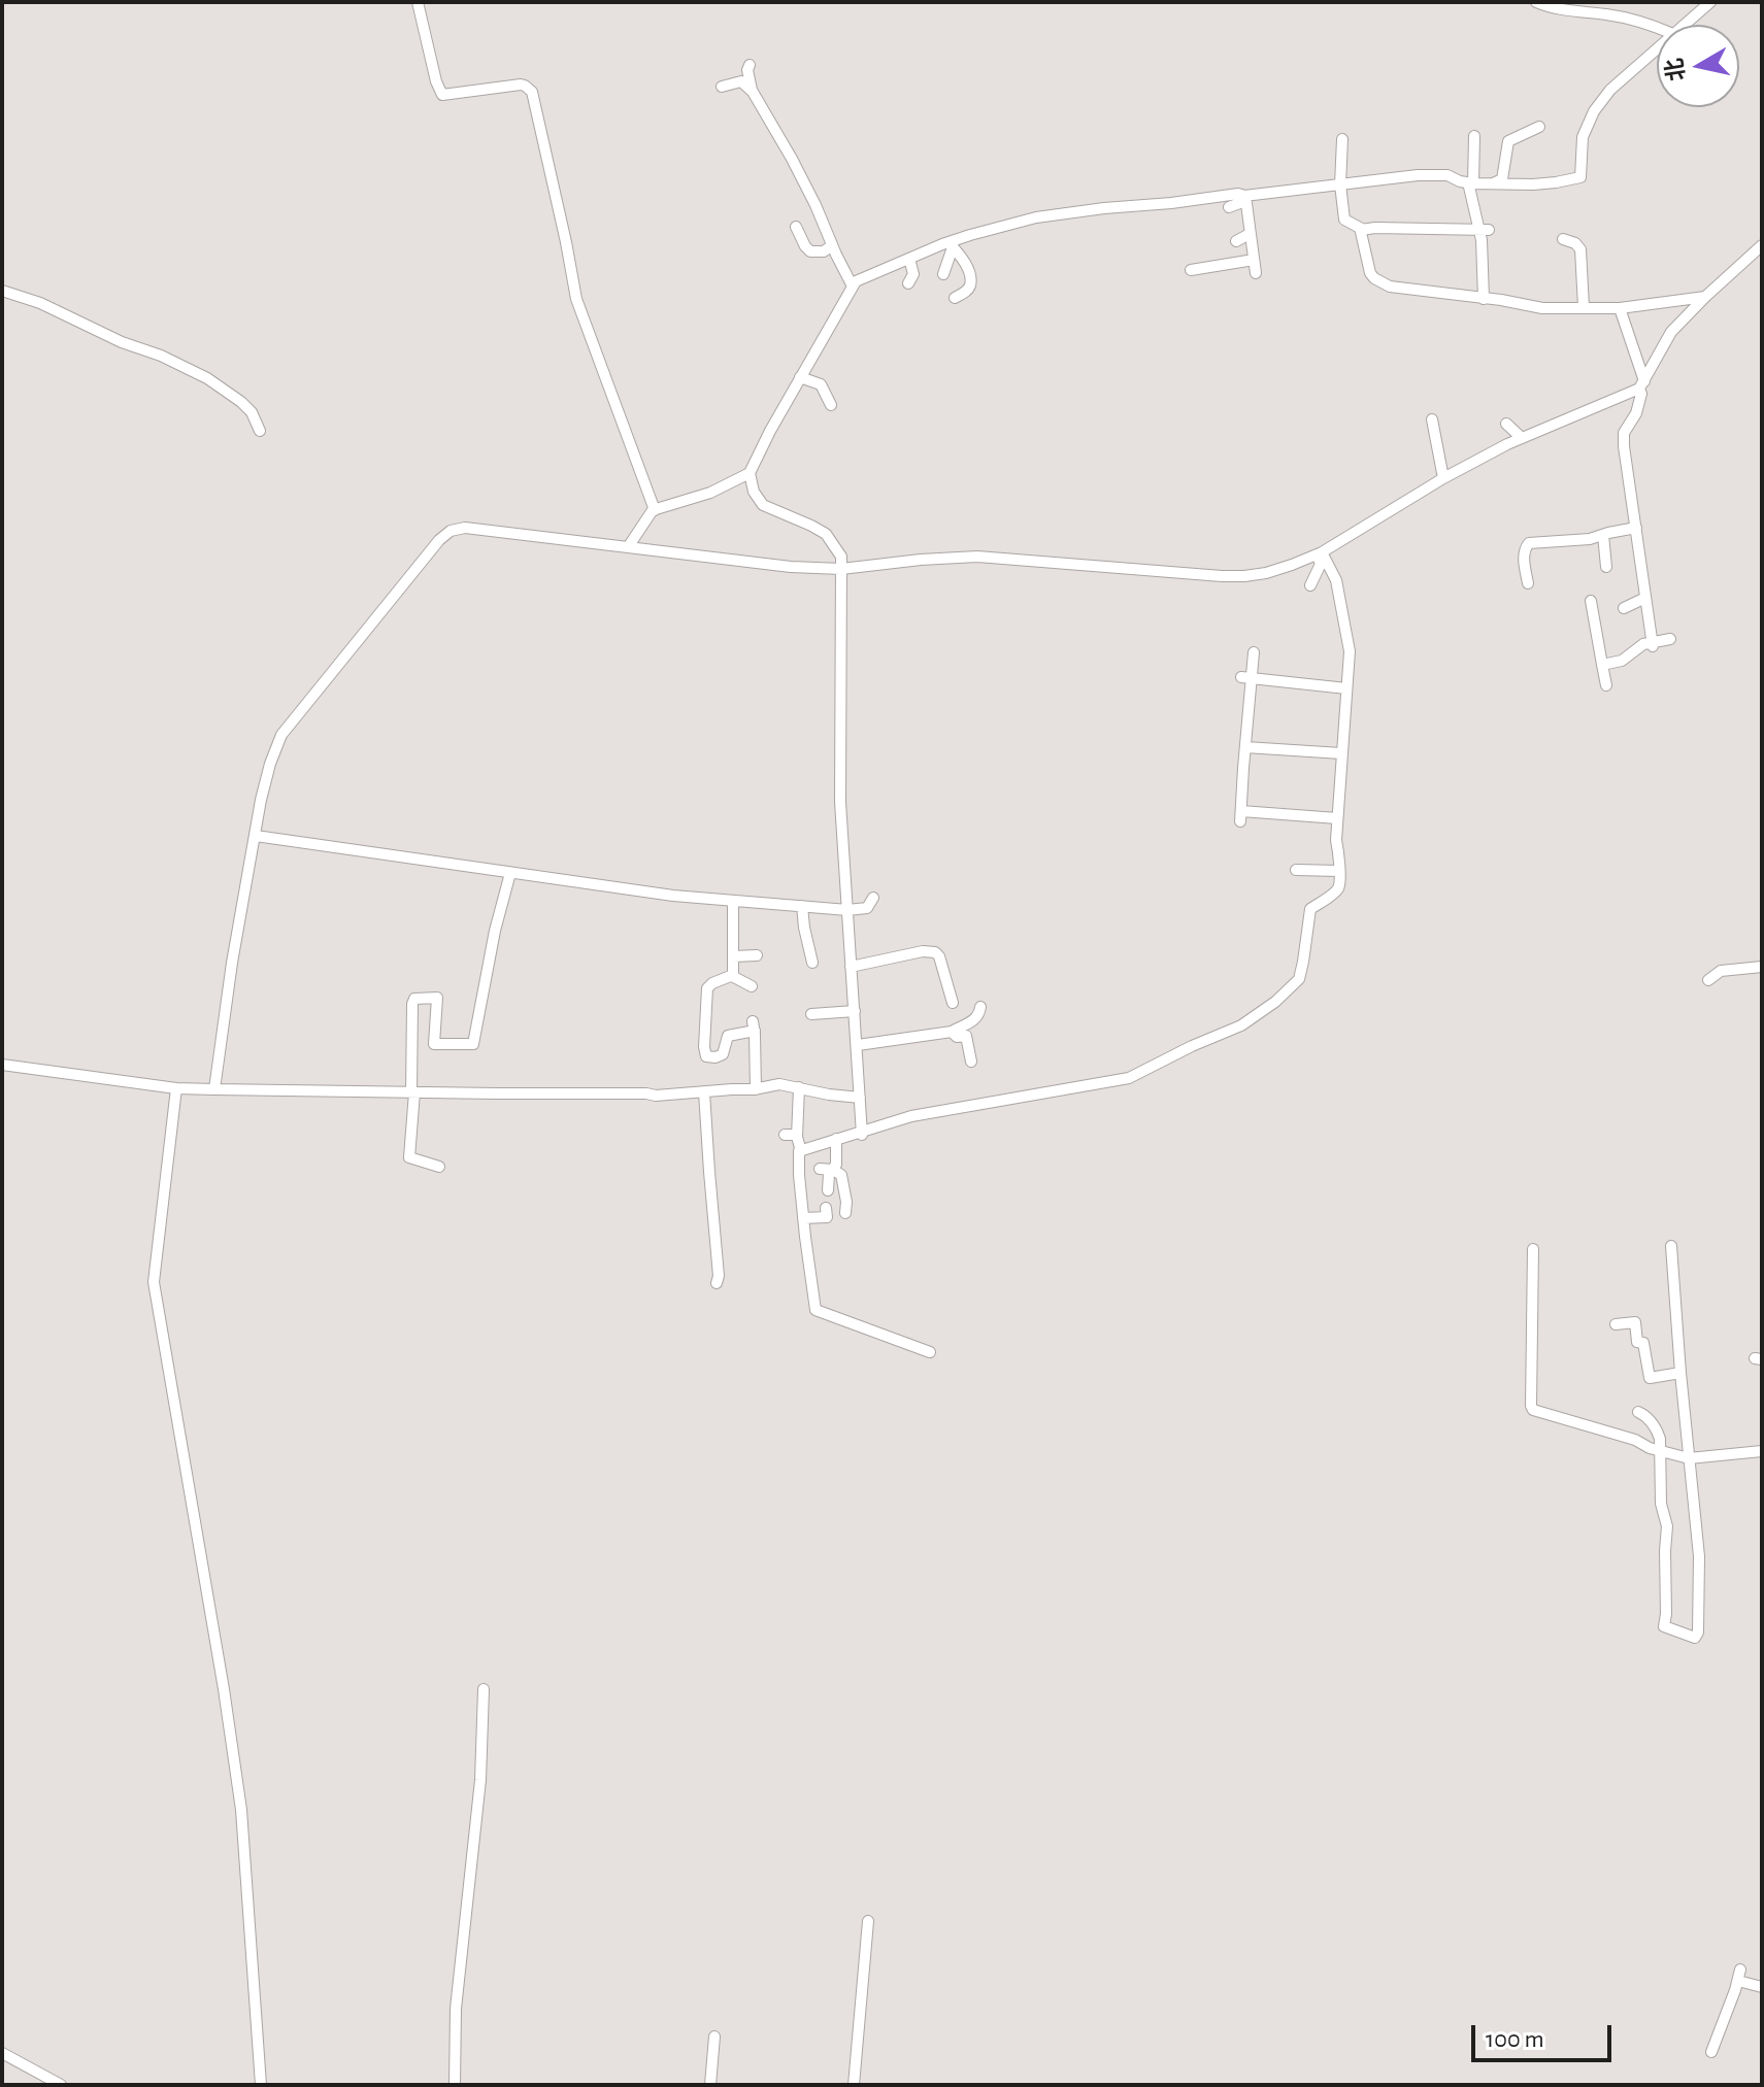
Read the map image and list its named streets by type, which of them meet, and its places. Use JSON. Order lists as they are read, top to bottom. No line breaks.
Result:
{"scale_bar":"100 m","north":"left"}
